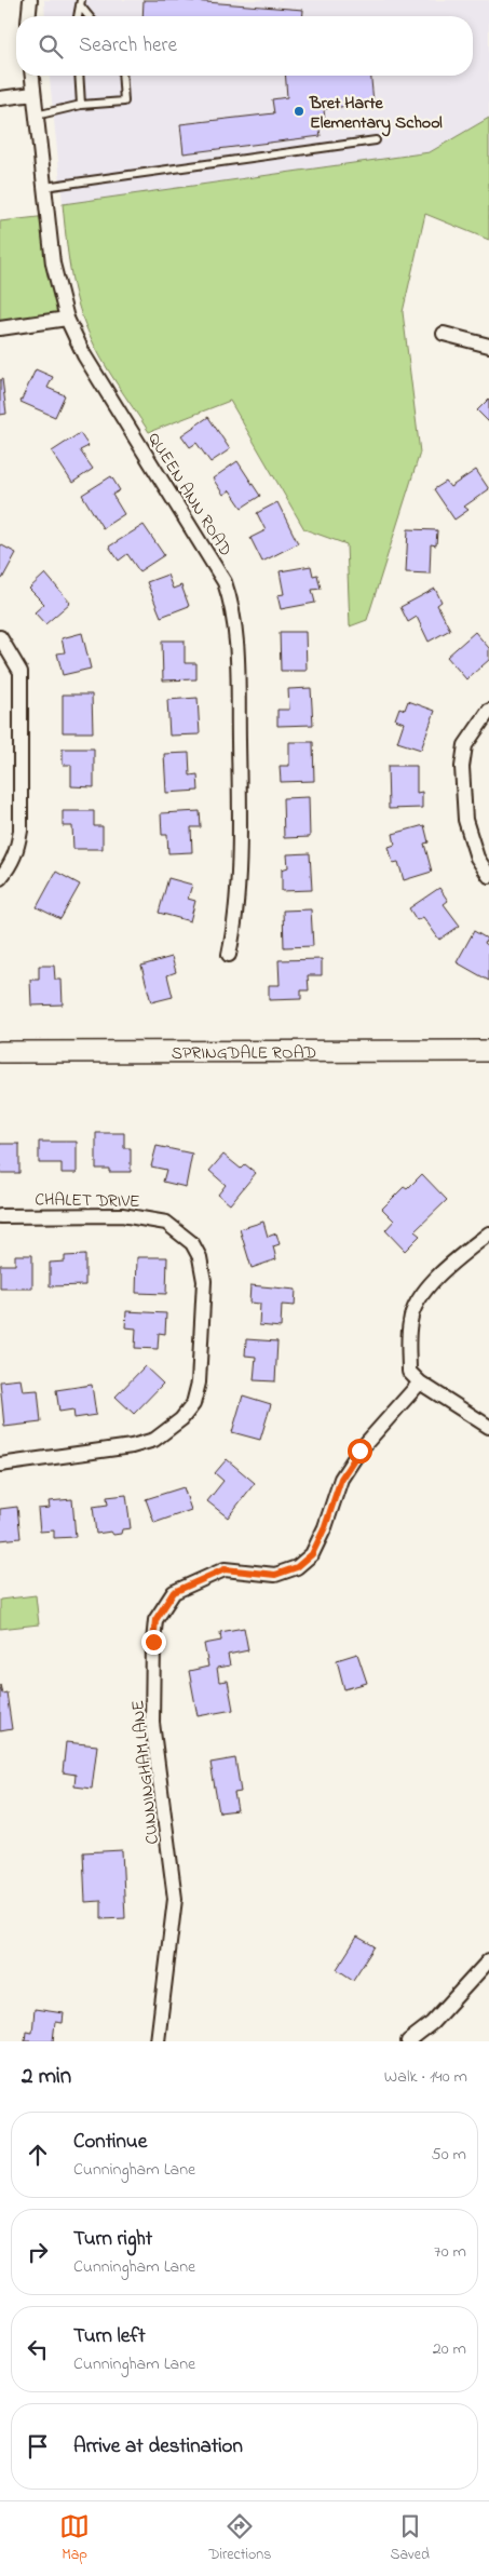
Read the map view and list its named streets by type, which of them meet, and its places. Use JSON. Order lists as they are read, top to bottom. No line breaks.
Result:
{"streets":{"main road":["SPRINGDALE ROAD"],"street":["QUEEN ANN ROAD","CHALET DRIVE","CUNNINGHAM LANE"]},"places":["Bret Harte Elementary School"],"page":{"search":"Search here","heading":["2 min","Walk · 140 m"],"list":[["Continue","Cunningham Lane","50 m"],["Turn right","Cunningham Lane","70 m"],["Turn left","Cunningham Lane","20 m"],"Arrive at destination"],"nav":["Map","Directions","Saved"]}}
